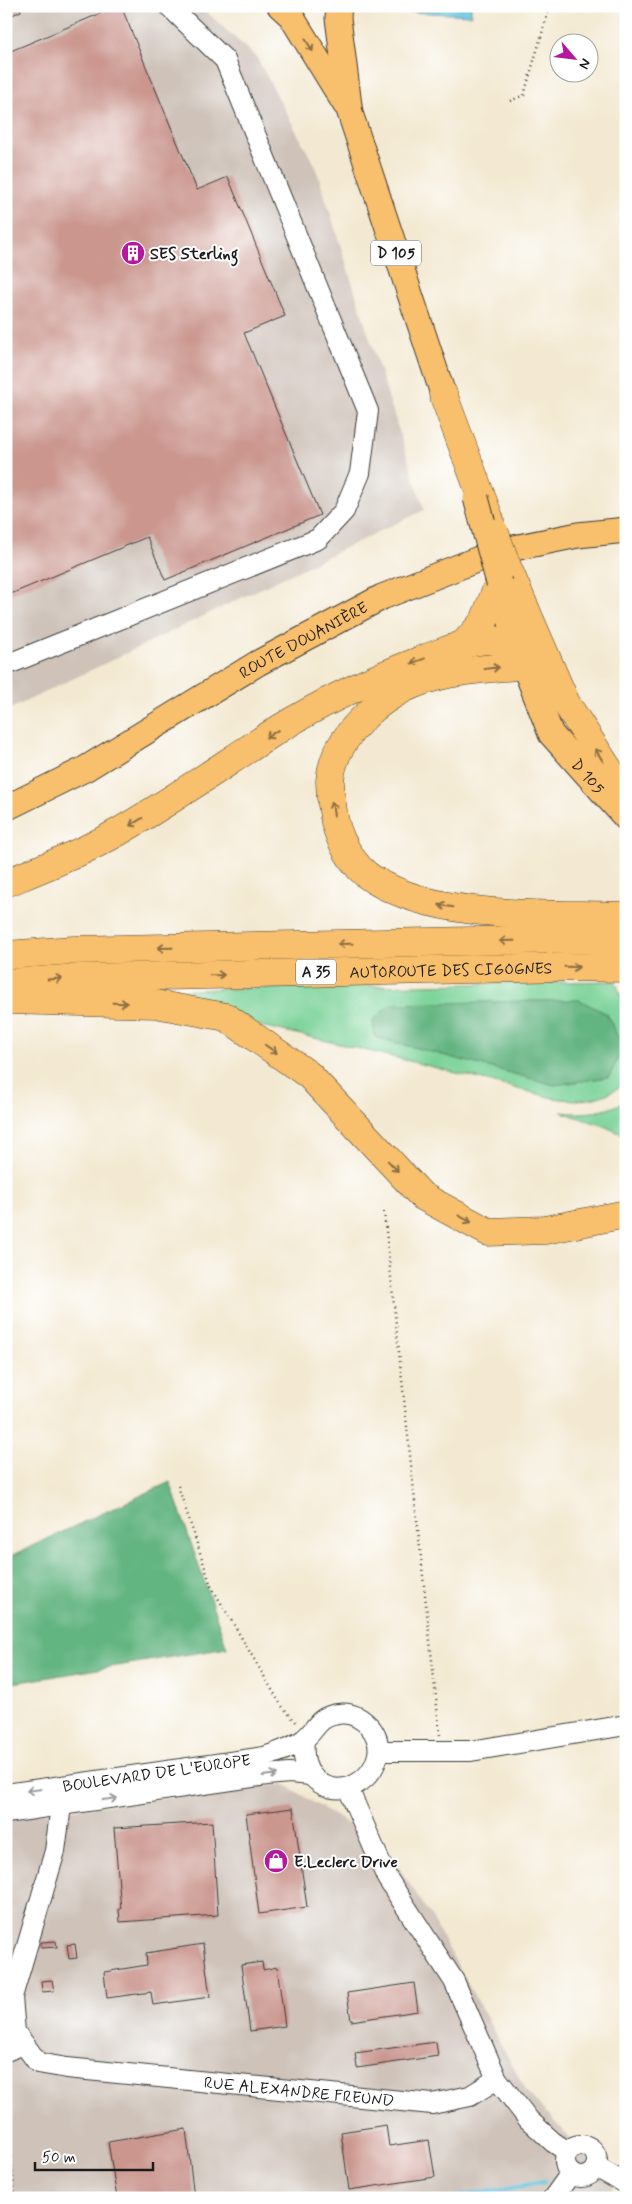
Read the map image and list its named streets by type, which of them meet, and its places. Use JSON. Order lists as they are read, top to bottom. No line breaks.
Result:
{"streets":{"highway":["AUTOROUTE DES CIGOGNES","A 35"],"main road":["D 105","ROUTE DOUANIÈRE"],"street":["BOULEVARD DE L'EUROPE","RUE ALEXANDRE FREUND"]},"crossings":[["BOULEVARD DE L'EUROPE","RUE ALEXANDRE FREUND"]],"places":{"building":["SES Sterling"],"shop":["E.Leclerc Drive"]},"scale_bar":"50 m","north":"bottom right"}
